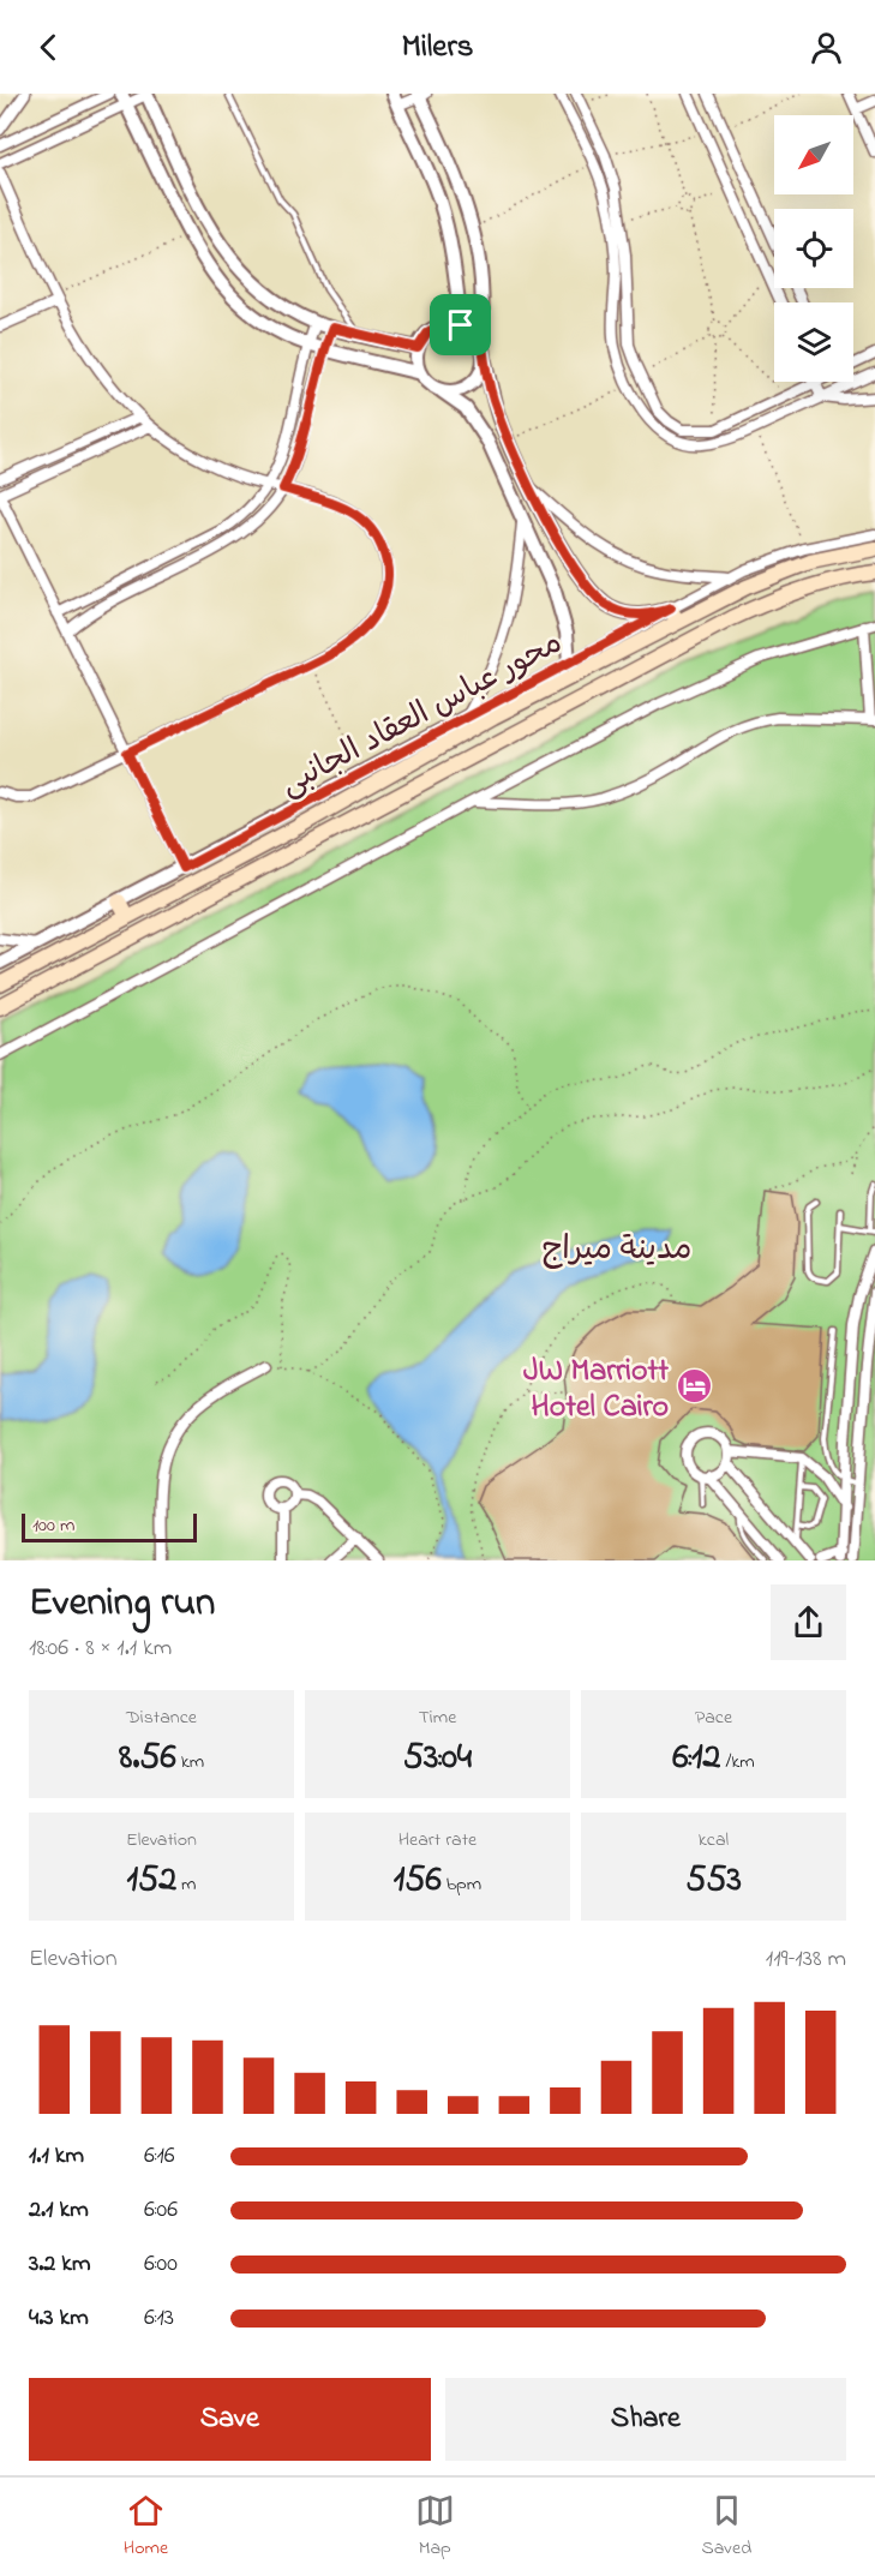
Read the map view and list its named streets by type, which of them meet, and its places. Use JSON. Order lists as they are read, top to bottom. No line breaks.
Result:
{"streets":{"street":["محور عباس العقاد الجانبى"]},"districts":["مدينة ميراج"],"places":{"hotel":["JW Marriott Hotel Cairo"]},"scale_bar":"100 m","north":"bottom left","page":{"header":"Milers","scale":"100 m","heading":["Evening run","18:06 · 8 × 1.1 km"],"stats":[["Distance","8.56 km"],["Time","53:04"],["Pace","6:12 /km"],["Elevation","152 m"],["Heart rate","156 bpm"],["kcal","553"]],"chart":["Elevation","119–138 m"],"list":[{"name":"1.1 km","note":"6:16"},{"name":"2.1 km","note":"6:06"},{"name":"3.2 km","note":"6:00"},{"name":"4.3 km","note":"6:13"}],"buttons":["Save","Share"],"tabs":["Home","Map","Saved"]}}
